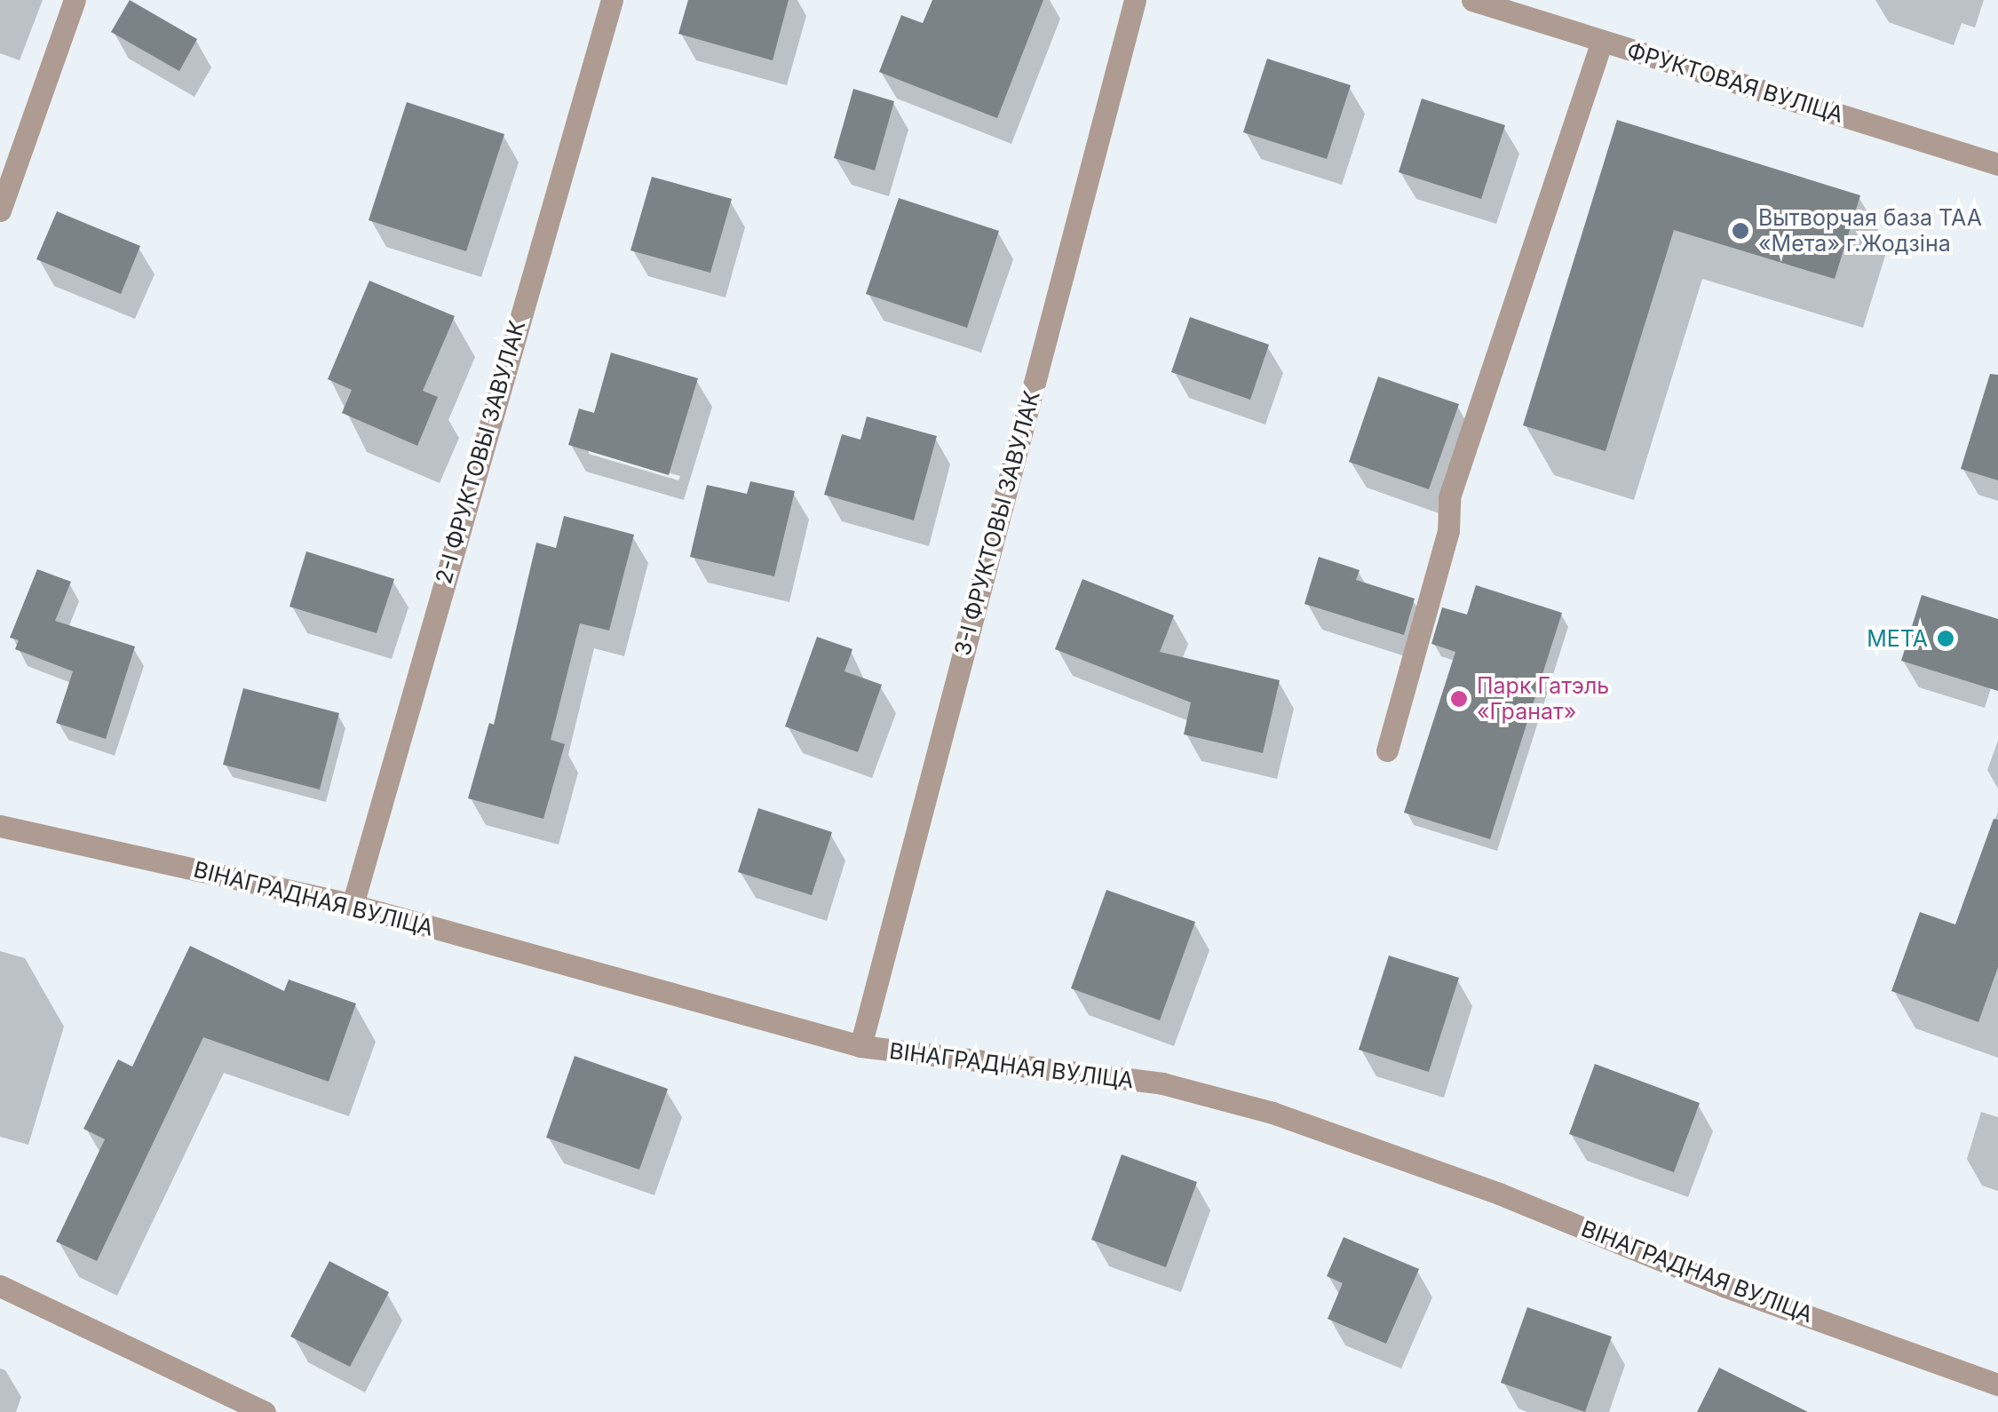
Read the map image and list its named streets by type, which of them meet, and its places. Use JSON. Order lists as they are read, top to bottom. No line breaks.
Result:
{"streets":{"street":["ФРУКТОВАЯ ВУЛІЦА","2-І ФРУКТОВЫ ЗАВУЛАК","3-І ФРУКТОВЫ ЗАВУЛАК","ВІНАГРАДНАЯ ВУЛІЦА"]},"crossings":[["2-І ФРУКТОВЫ ЗАВУЛАК","ВІНАГРАДНАЯ ВУЛІЦА"],["3-І ФРУКТОВЫ ЗАВУЛАК","ВІНАГРАДНАЯ ВУЛІЦА"]],"places":["Вытворчая база ТАА «Мета» г.Жодзіна","МЕТА","Парк Гатэль «Гранат»"]}
